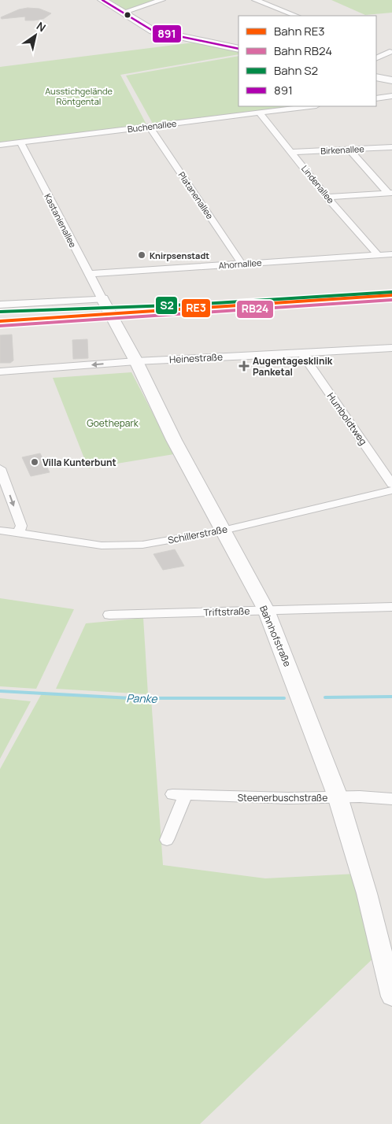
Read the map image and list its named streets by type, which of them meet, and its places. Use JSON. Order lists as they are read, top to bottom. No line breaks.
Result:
{"streets":{"street":["Buchenallee","Birkenallee","Lindenallee","Platanenallee","Kastanienallee","Ahornallee","Heinestraße","Humboldtweg","Schillerstraße","Triftstraße","Bahnhofstraße","Steenerbuschstraße"]},"crossings":[["Buchenallee","Lindenallee"],["Buchenallee","Platanenallee"],["Buchenallee","Kastanienallee"],["Birkenallee","Lindenallee"],["Lindenallee","Ahornallee"],["Platanenallee","Ahornallee"],["Kastanienallee","Ahornallee"],["Kastanienallee","Bahnhofstraße"],["Heinestraße","Humboldtweg"],["Heinestraße","Bahnhofstraße"],["Schillerstraße","Bahnhofstraße"],["Triftstraße","Bahnhofstraße"],["Bahnhofstraße","Steenerbuschstraße"]],"water":["Panke"],"parks":["Ausstichgelände Röntgental","Goethepark"],"places":{"other":["Knirpsenstadt","Villa Kunterbunt"],"health":["Augentagesklinik Panketal"]},"lines":["transit line 891","rail line S2","rail line RE3","rail line RB24"],"legend":["Bahn RE3","Bahn RB24","Bahn S2","891"],"north":"top right"}
